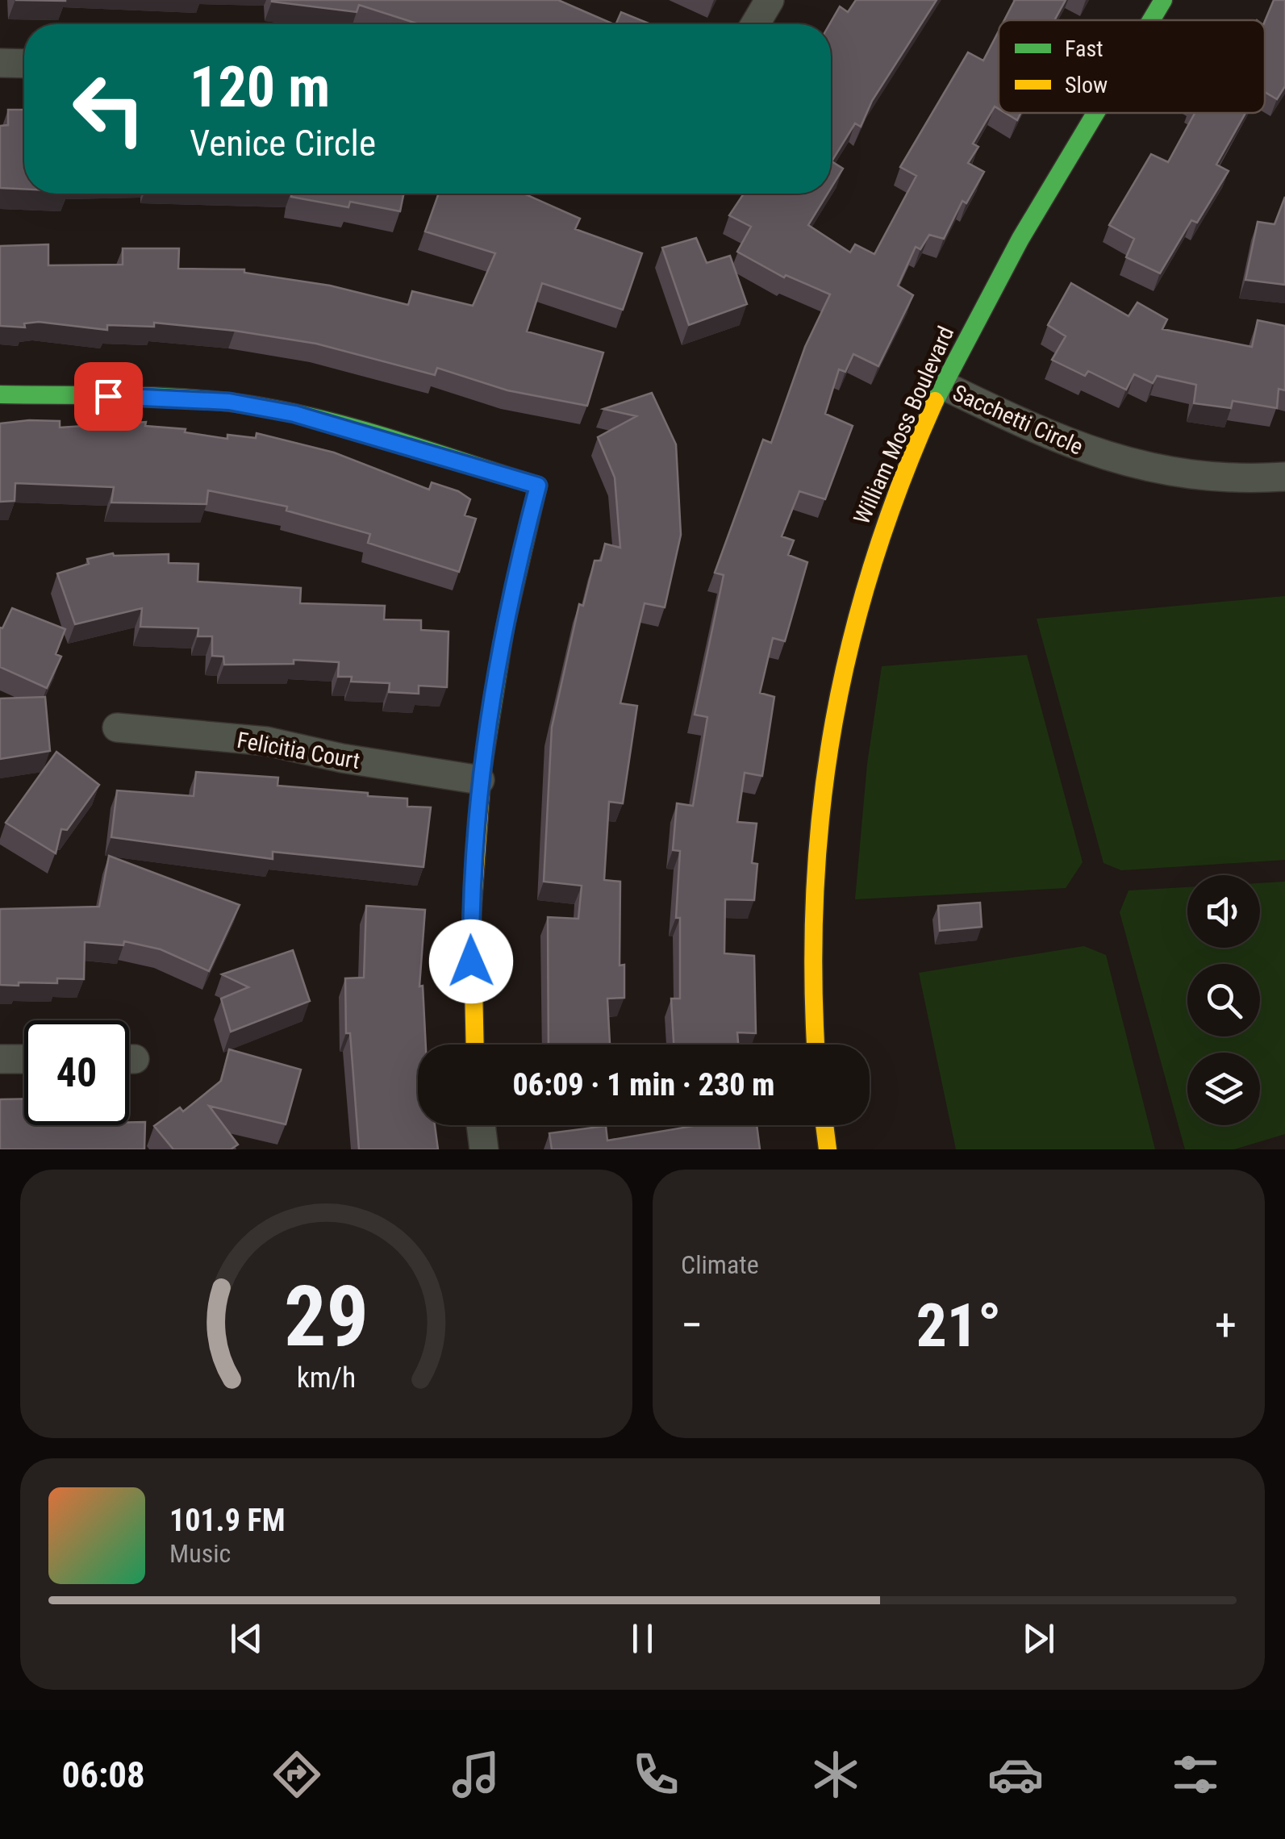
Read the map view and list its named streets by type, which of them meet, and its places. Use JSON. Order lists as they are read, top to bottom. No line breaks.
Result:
{"streets":{"street":["Sacchetti Circle","William Moss Boulevard","Felicitia Court"]},"crossings":[["Sacchetti Circle","William Moss Boulevard"]],"legend":["Fast","Slow"],"page":{"turn":["120 m","Venice Circle"],"limit":"40","trip":"06:09 · 1 min · 230 m","tile":"Climate","heat":["−","21°","+"],"song":["101.9 FM","Music"],"tabs":"06:08","gauge":["29","km/h"]}}
